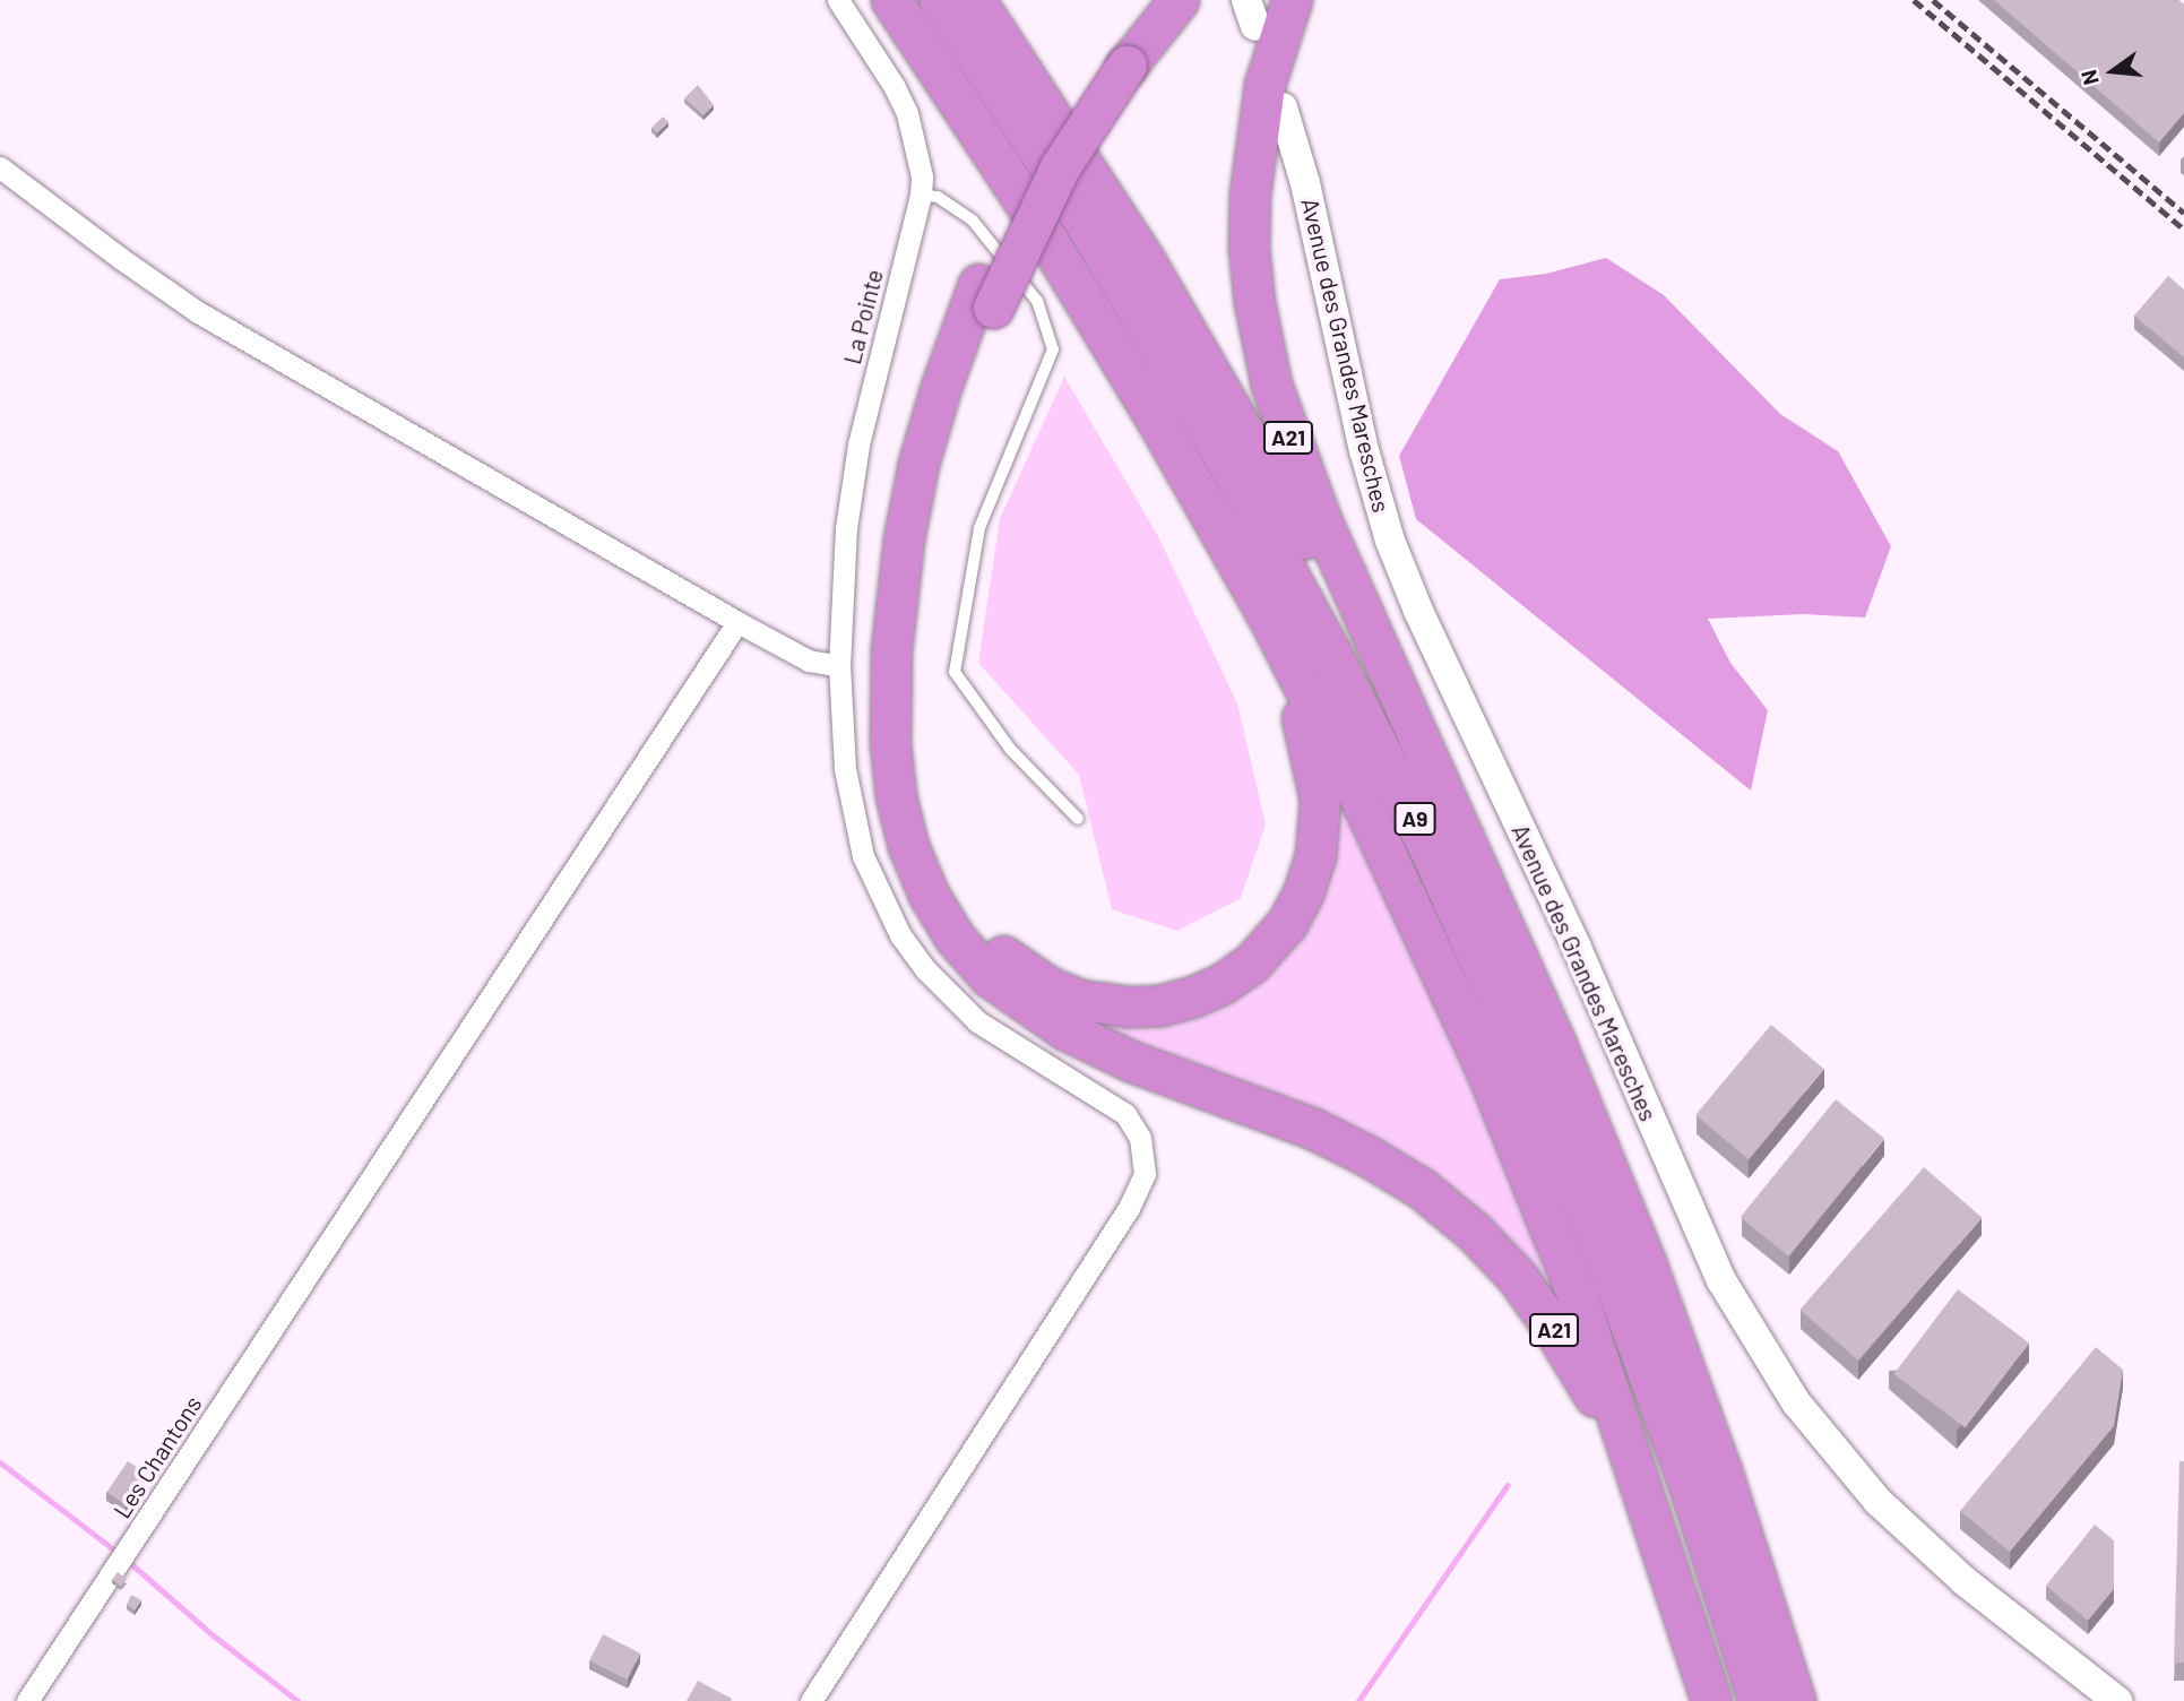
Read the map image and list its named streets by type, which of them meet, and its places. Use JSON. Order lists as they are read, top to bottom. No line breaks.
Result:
{"streets":{"highway":["A21","A9"],"main road":["Avenue des Grandes Maresches"],"street":["La Pointe","Les Chantons"]},"crossings":[["A21","A9"]],"north":"left"}
